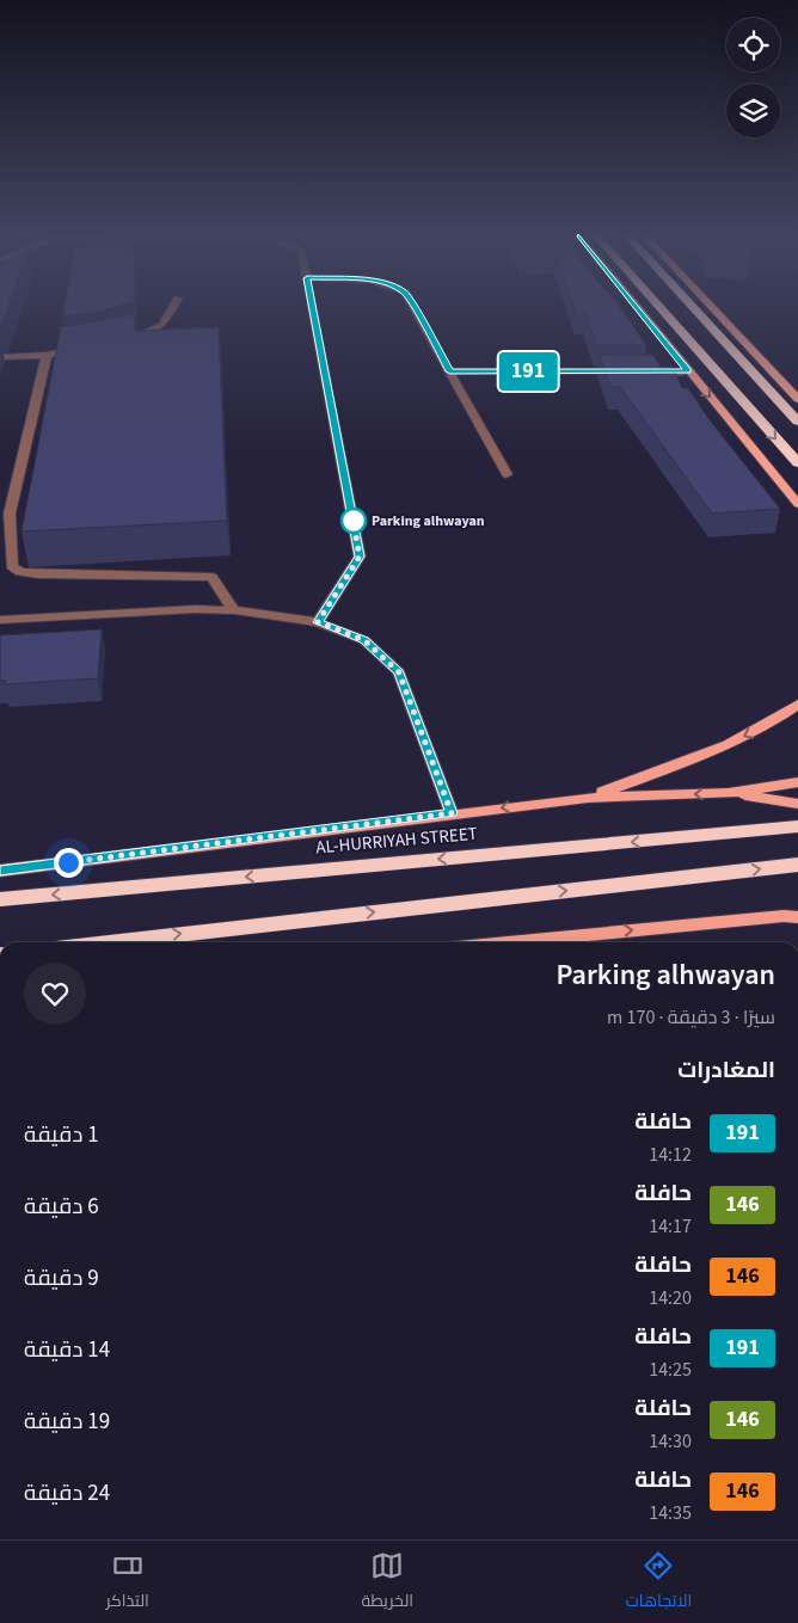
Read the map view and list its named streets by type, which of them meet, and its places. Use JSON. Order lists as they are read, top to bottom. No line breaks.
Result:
{"streets":{"highway":["AL-HURRIYAH STREET"]},"places":["Parking alhwayan"],"lines":["bus line 191"],"page":{"on_map":"191","heading":[["Parking alhwayan","سيرًا · 3 دقيقة · 170 m"],"المغادرات"],"list":[{"mark":"191","name":"حافلة","note":"14:12","value":"1 دقيقة"},{"mark":"146","name":"حافلة","note":"14:17","value":"6 دقيقة"},{"mark":"146","name":"حافلة","note":"14:20","value":"9 دقيقة"},{"mark":"191","name":"حافلة","note":"14:25","value":"14 دقيقة"},{"mark":"146","name":"حافلة","note":"14:30","value":"19 دقيقة"},{"mark":"146","name":"حافلة","note":"14:35","value":"24 دقيقة"}],"tabs":["الاتجاهات","الخريطة","التذاكر"]}}
